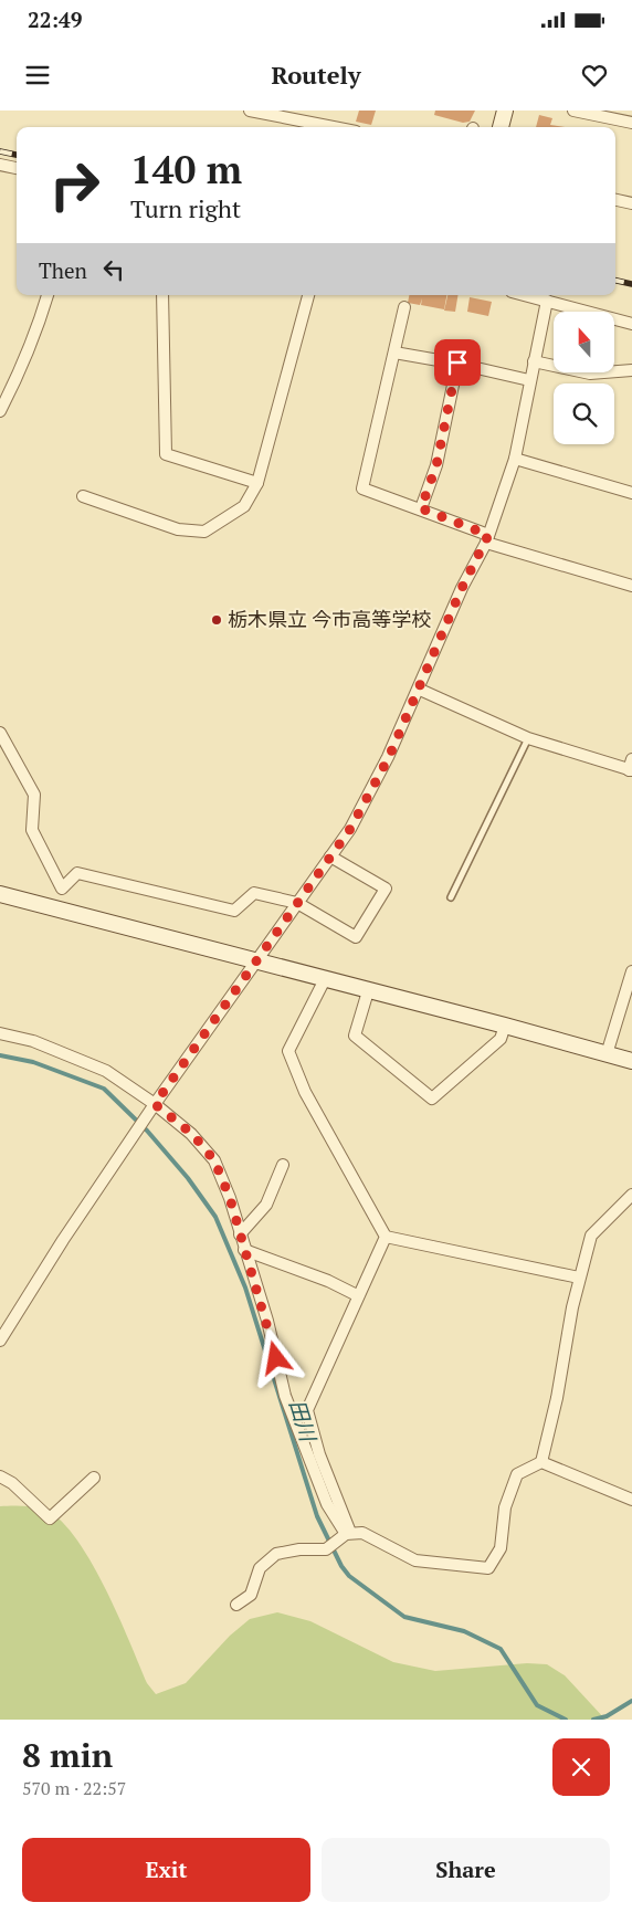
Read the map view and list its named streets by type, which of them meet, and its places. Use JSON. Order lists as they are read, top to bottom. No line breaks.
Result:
{"water":["田川"],"places":["栃木県立 今市高等学校"],"north":"top","page":{"status":"22:49","header":"Routely","turn":["140 m","Turn right"],"then":"Then","heading":["8 min","570 m · 22:57"],"buttons":["Exit","Share"]}}
